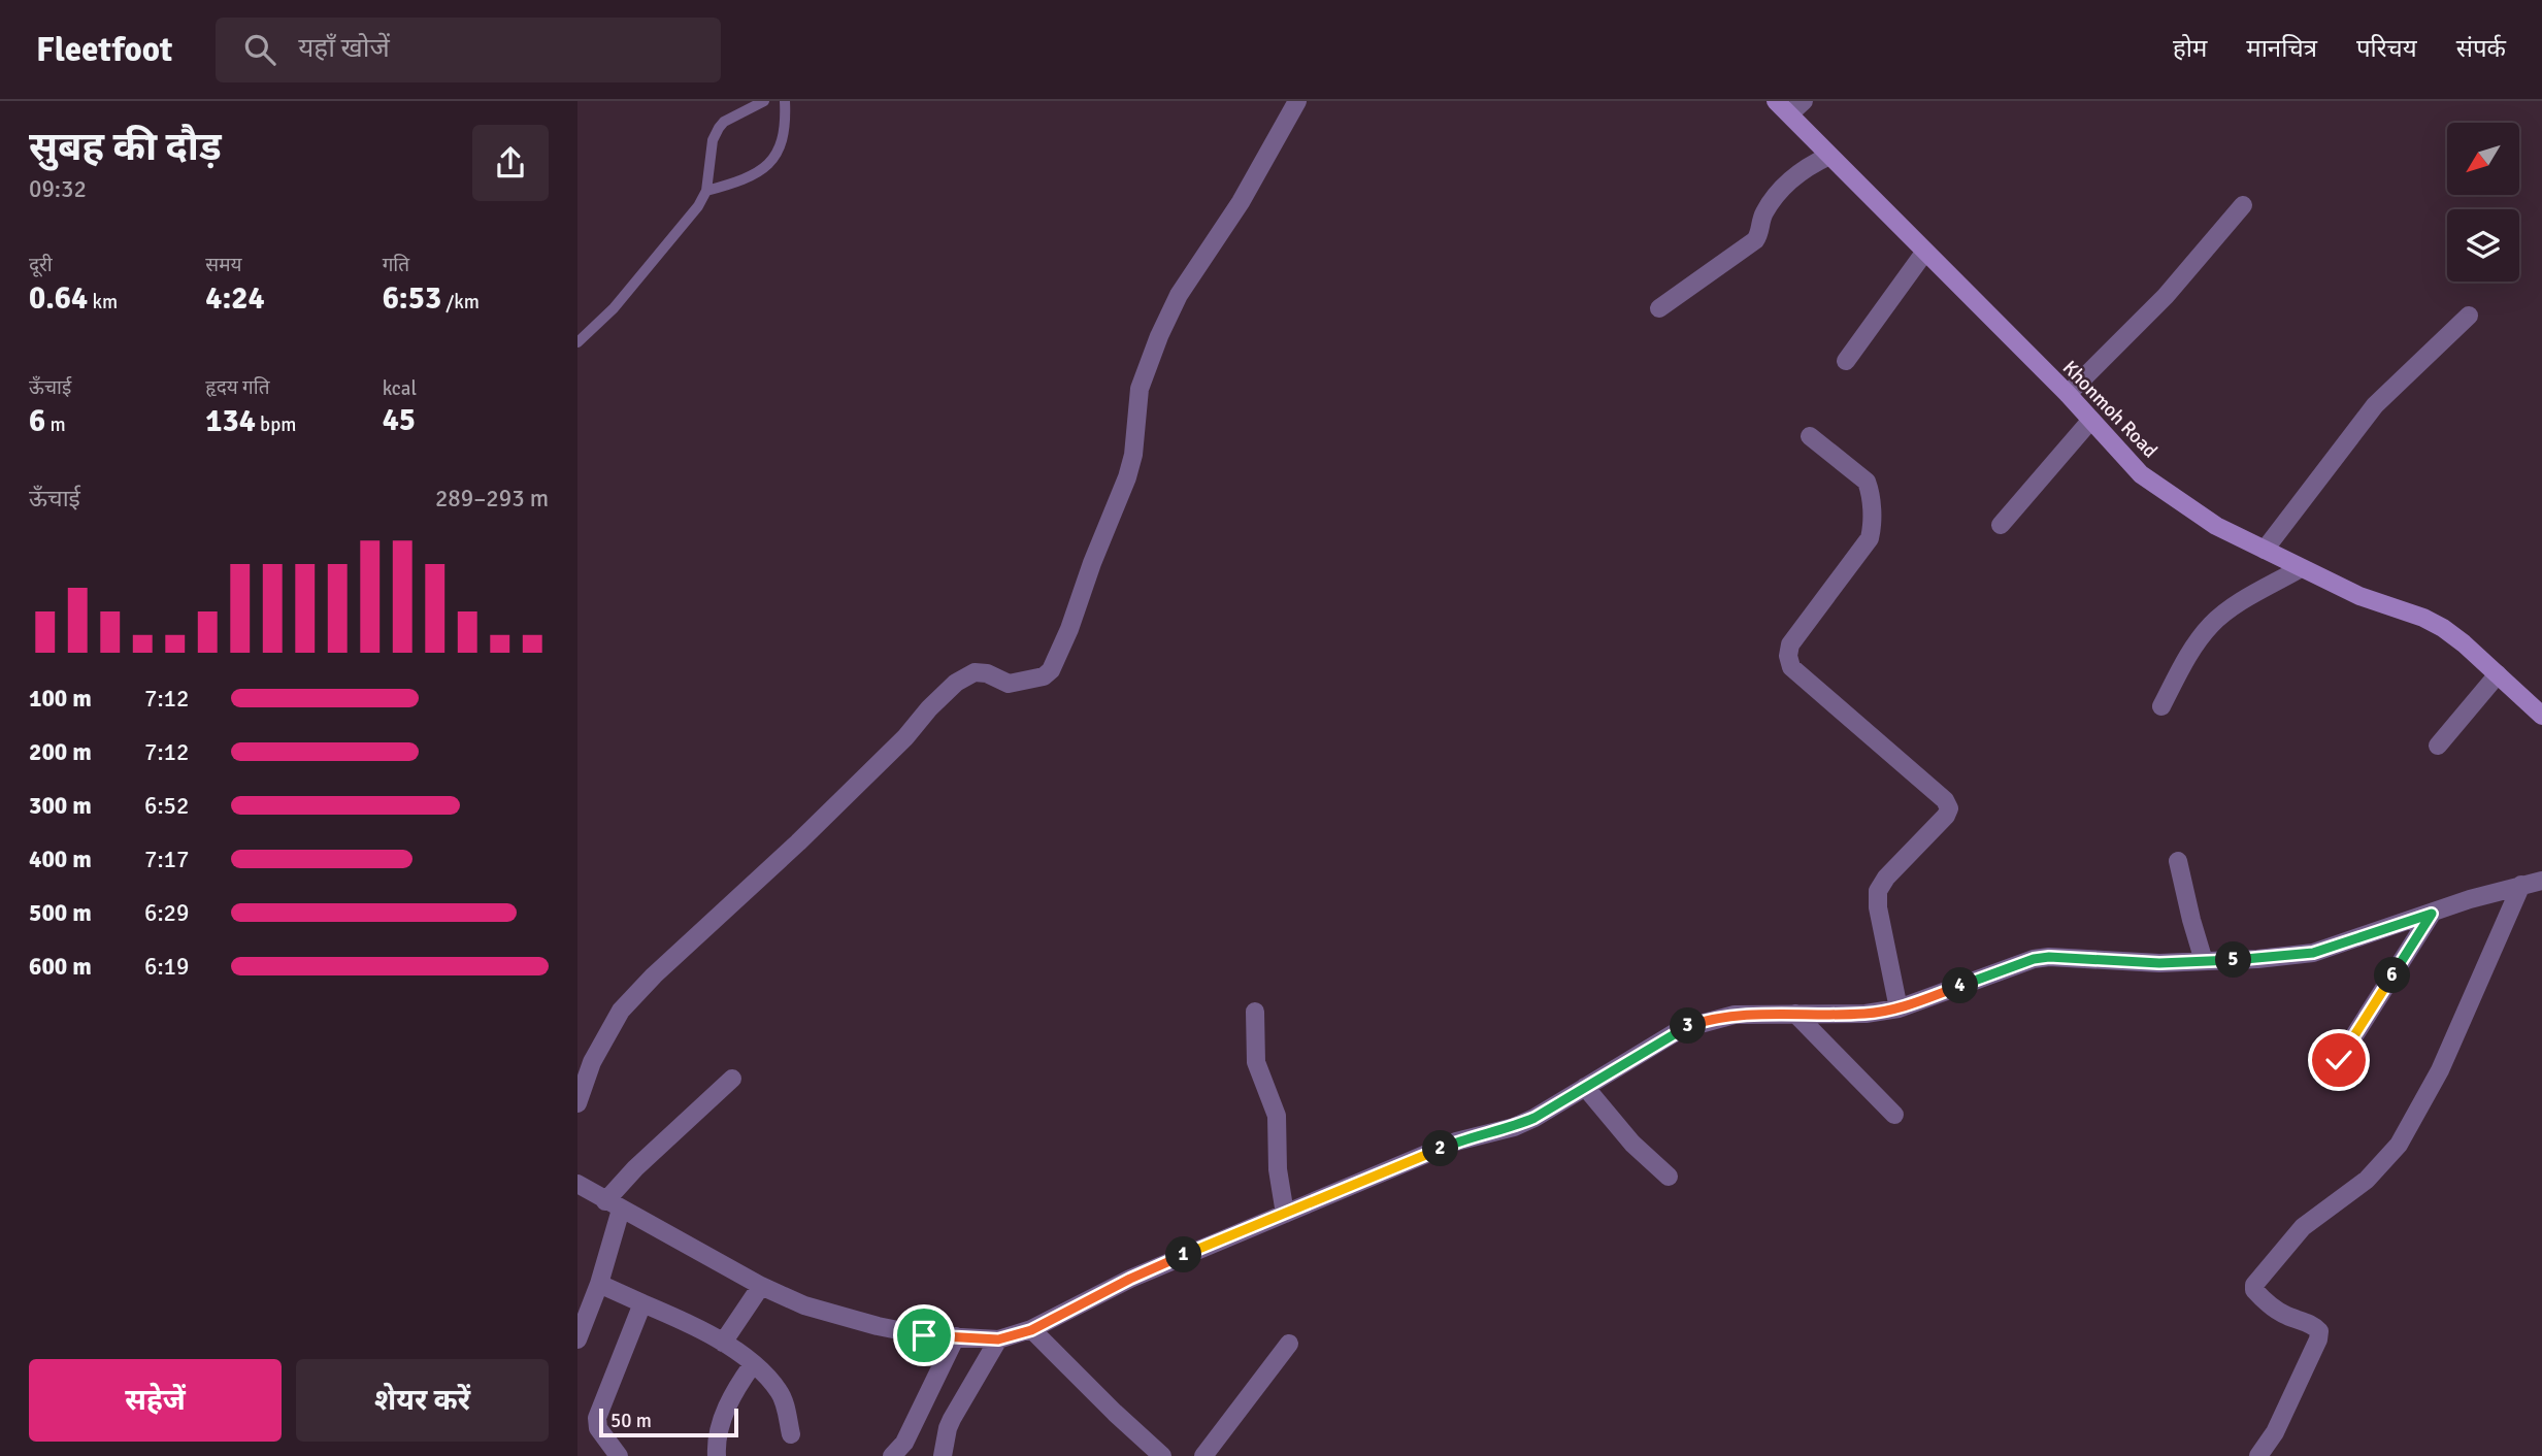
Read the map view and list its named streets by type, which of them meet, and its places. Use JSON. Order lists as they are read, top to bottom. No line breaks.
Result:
{"streets":{"main road":["Khonmoh Road"]},"scale_bar":"50 m","north":"bottom left","page":{"header":"Fleetfoot","search":"यहाँ खोजें","nav":["होम","मानचित्र","परिचय","संपर्क"],"heading":["सुबह की दौड़","09:32"],"stats":[["दूरी","0.64 km"],["समय","4:24"],["गति","6:53 /km"],["ऊँचाई","6 m"],["हृदय गति","134 bpm"],["kcal","45"]],"chart":["ऊँचाई","289–293 m"],"list":[{"name":"100 m","note":"7:12"},{"name":"200 m","note":"7:12"},{"name":"300 m","note":"6:52"},{"name":"400 m","note":"7:17"},{"name":"500 m","note":"6:29"},{"name":"600 m","note":"6:19"}],"pins":["5","6","4","3","2","1"],"buttons":["सहेजें","शेयर करें"],"scale":"50 m"}}
